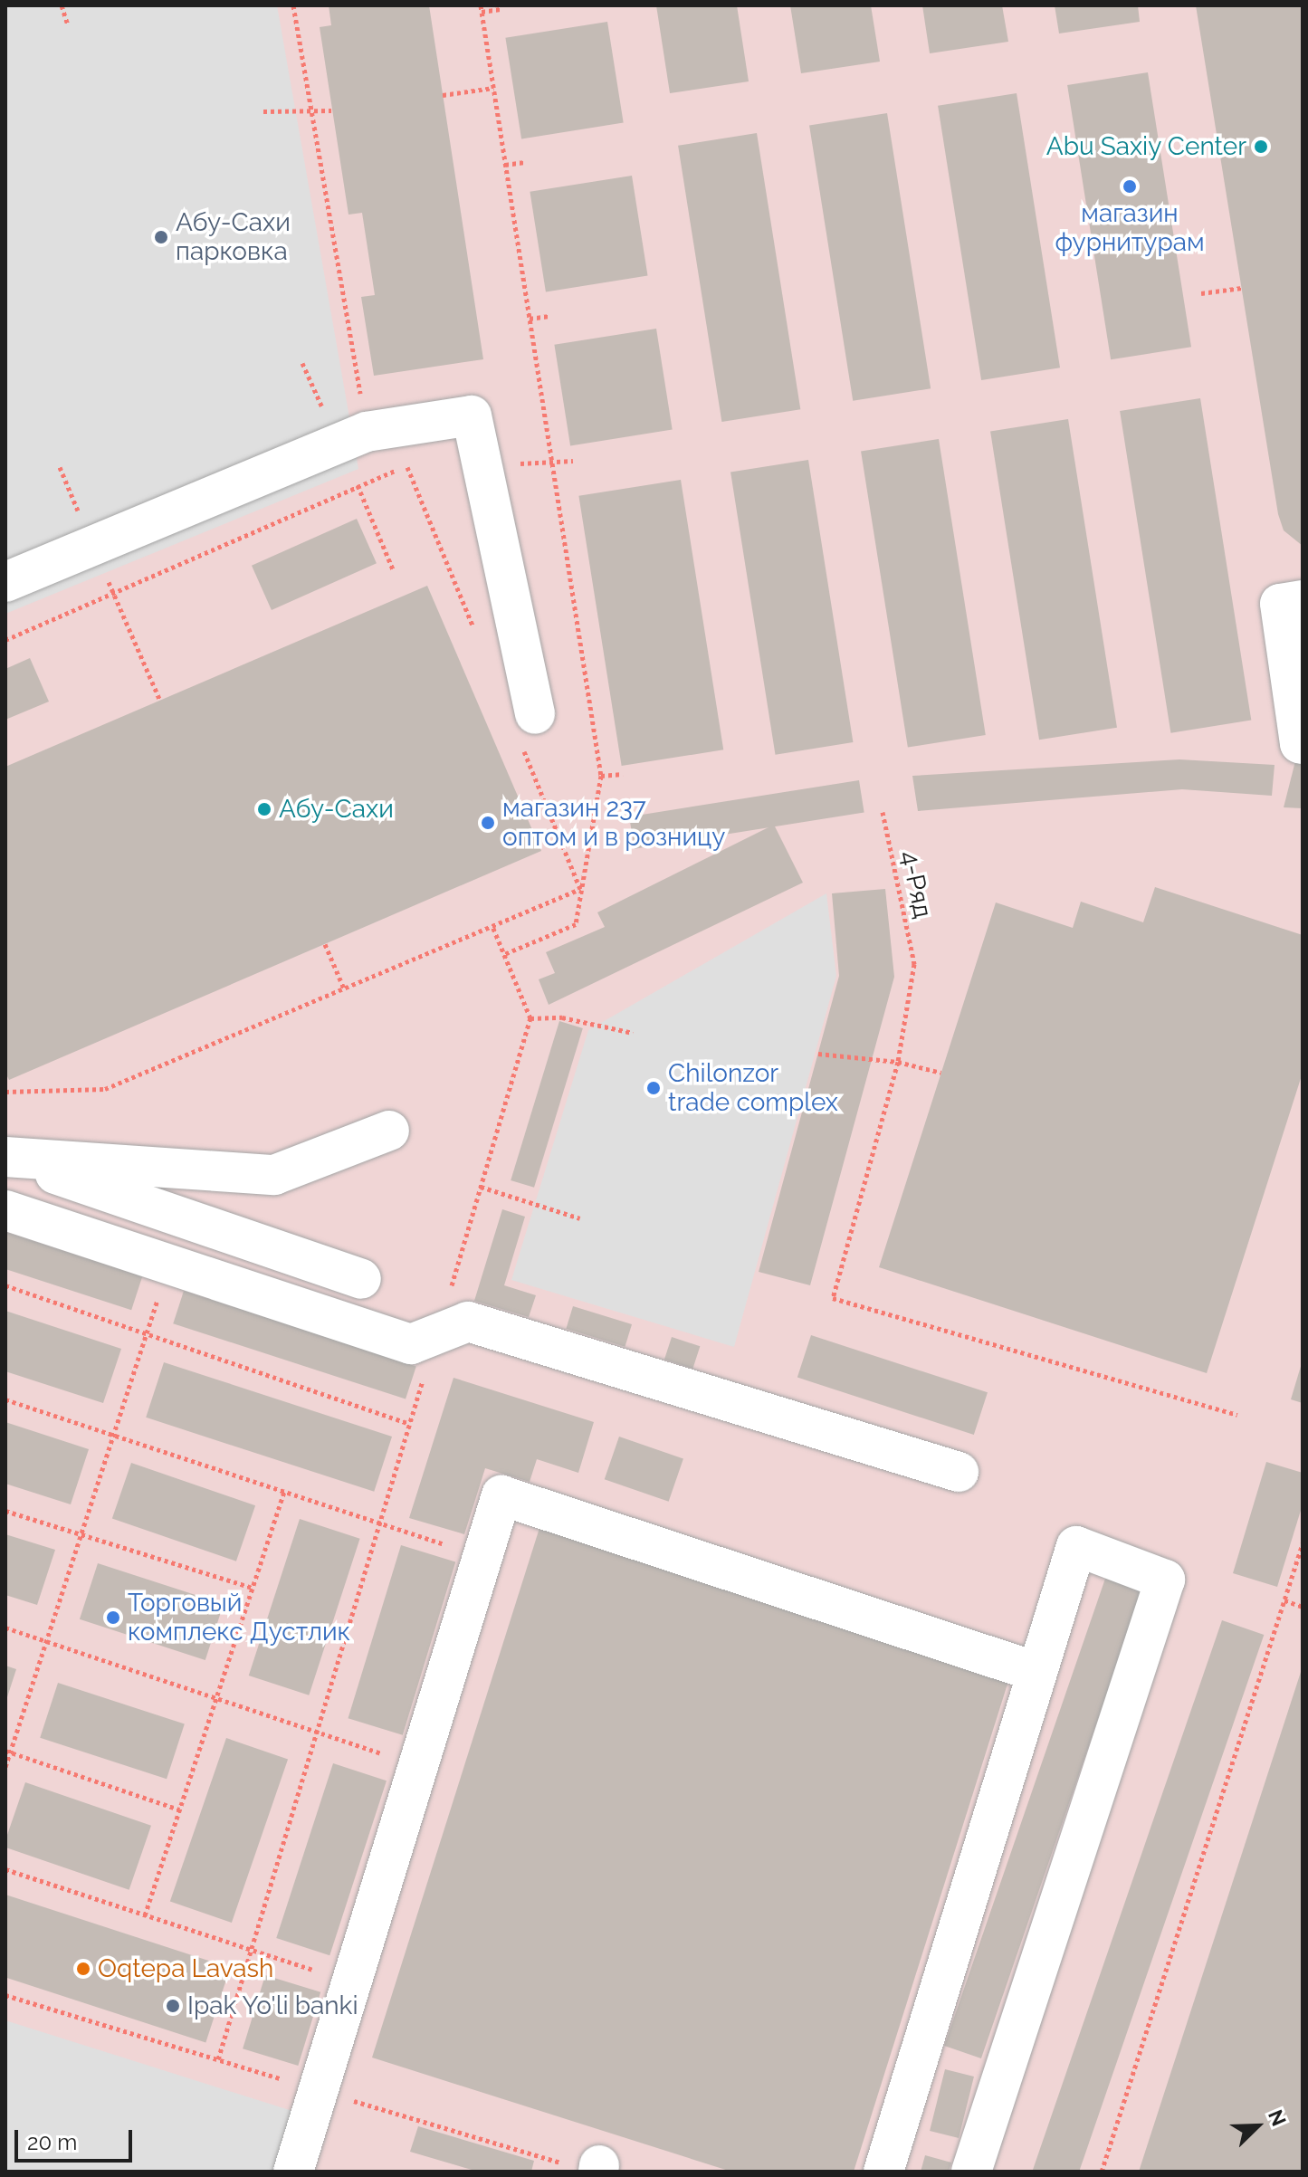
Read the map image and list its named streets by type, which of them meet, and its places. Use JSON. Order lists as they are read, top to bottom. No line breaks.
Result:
{"streets":{"path":["4-Ряд"]},"places":["Abu Saxiy Center","магазин фурнитурам","Абу-Сахи парковка","Абу-Сахи","магазин 237 оптом и в розницу","Chilonzor trade complex","Торговый комплекс Дустлик","Oqtepa Lavash","Ipak Yo'li banki"],"scale_bar":"20 m","north":"top right"}
